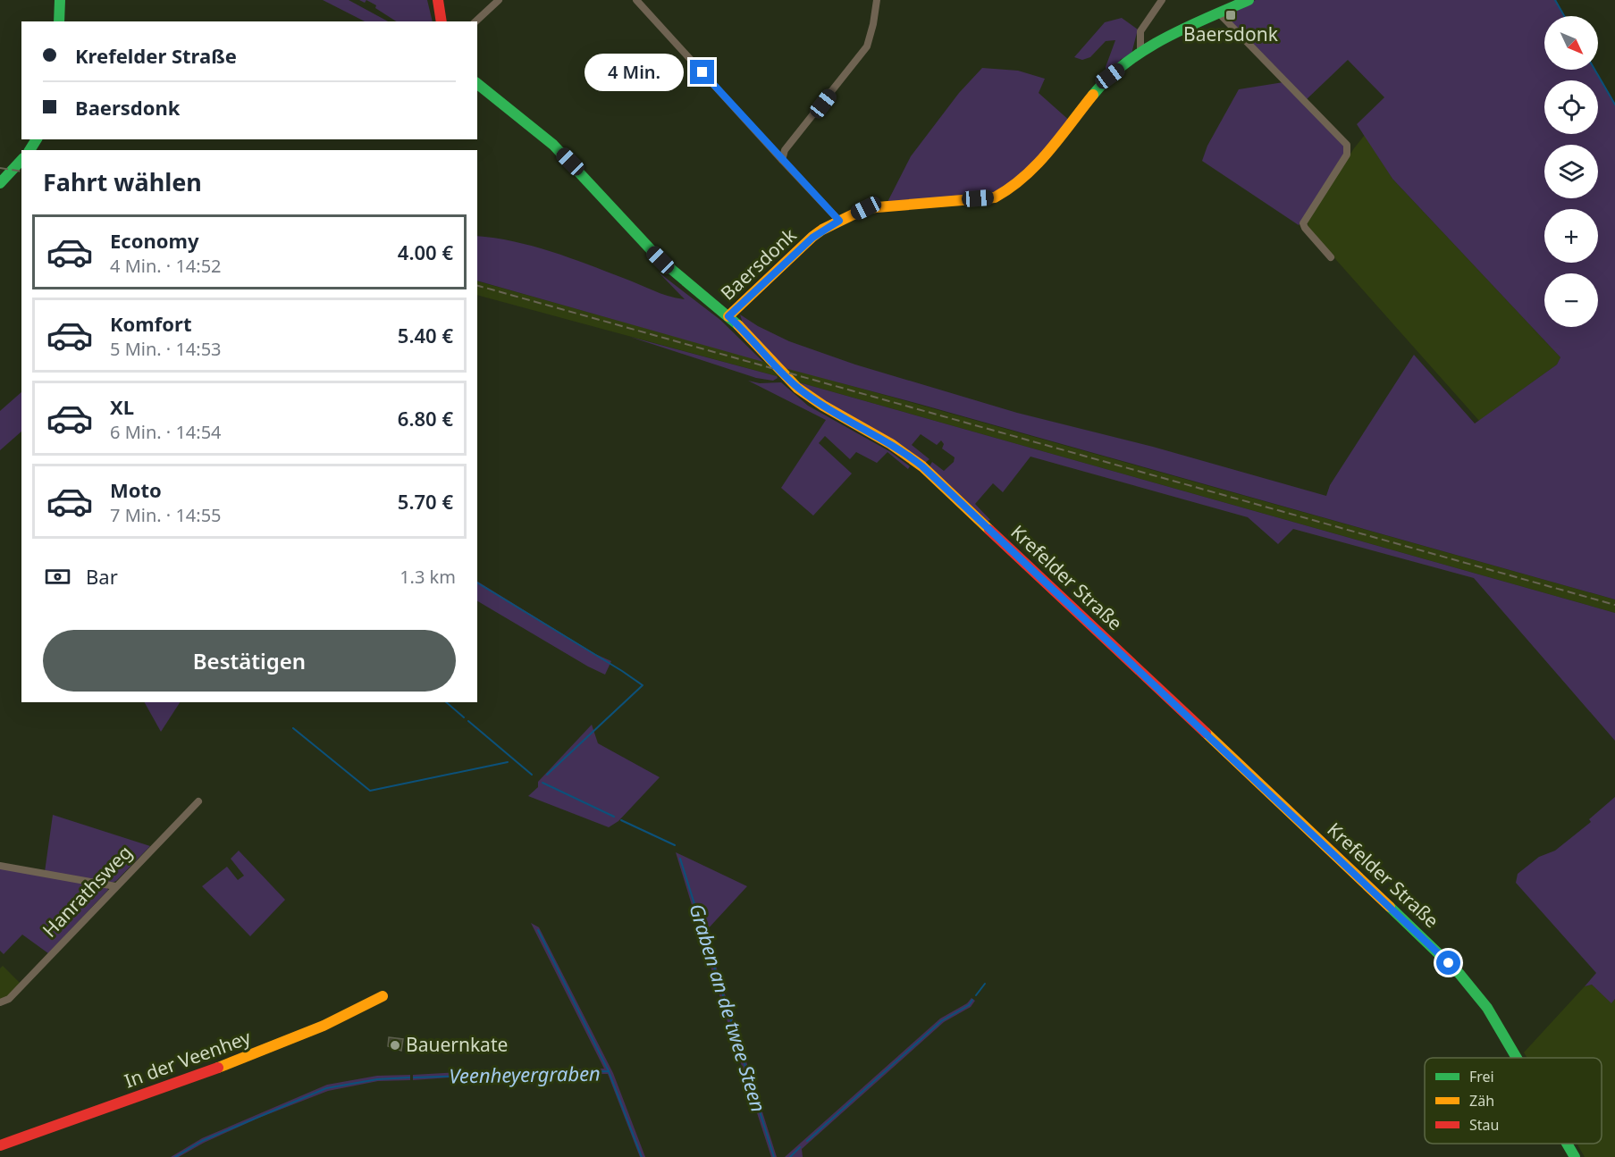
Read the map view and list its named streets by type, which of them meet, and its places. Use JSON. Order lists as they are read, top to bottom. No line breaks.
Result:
{"streets":{"main road":["Baersdonk","Krefelder Straße","In der Veenhey"],"street":["Hanrathsweg"]},"crossings":[["Baersdonk","Krefelder Straße"]],"water":["Graben an de twee Steen","Veenheyergraben"],"places":{"transit":["Baersdonk"],"other":["Bauernkate"]},"legend":["Frei","Zäh","Stau"],"north":"bottom right","page":{"map_buttons":["+","−"],"banner":["Krefelder Straße","Baersdonk"],"bubble":"4 Min.","heading":"Fahrt wählen","list":[{"name":"Economy","note":"4 Min. · 14:52","value":"4.00 €"},{"name":"Komfort","note":"5 Min. · 14:53","value":"5.40 €"},{"name":"XL","note":"6 Min. · 14:54","value":"6.80 €"},{"name":"Moto","note":"7 Min. · 14:55","value":"5.70 €"}],"pay":["Bar","1.3 km"],"buttons":"Bestätigen"}}
